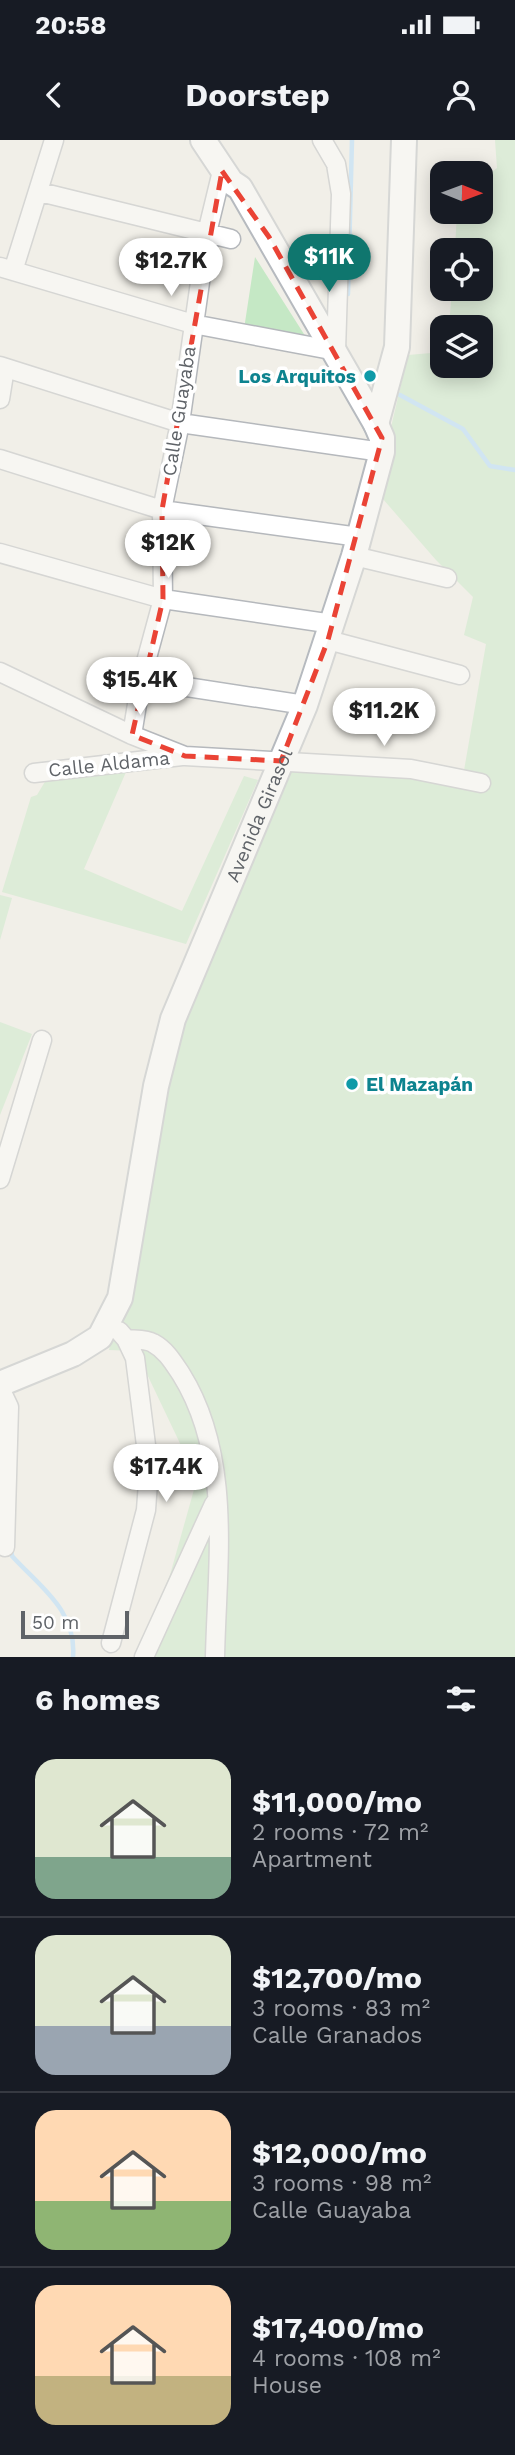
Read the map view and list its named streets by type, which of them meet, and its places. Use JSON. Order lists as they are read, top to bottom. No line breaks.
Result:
{"streets":{"street":["Calle Guayaba","Calle Aldama","Avenida Girasol"]},"places":["Los Arquitos","El Mazapán"],"scale_bar":"50 m","north":"right","page":{"status":"20:58","header":"Doorstep","price":["$11K","$12.7K","$12K","$15.4K","$11.2K","$17.4K"],"scale":"50 m","heading":"6 homes","list":[{"name":"$11,000/mo","note":"2 rooms · 72 m² · Apartment"},{"name":"$12,700/mo","note":"3 rooms · 83 m² · Calle Granados"},{"name":"$12,000/mo","note":"3 rooms · 98 m² · Calle Guayaba"},{"name":"$17,400/mo","note":"4 rooms · 108 m² · House"}]}}
